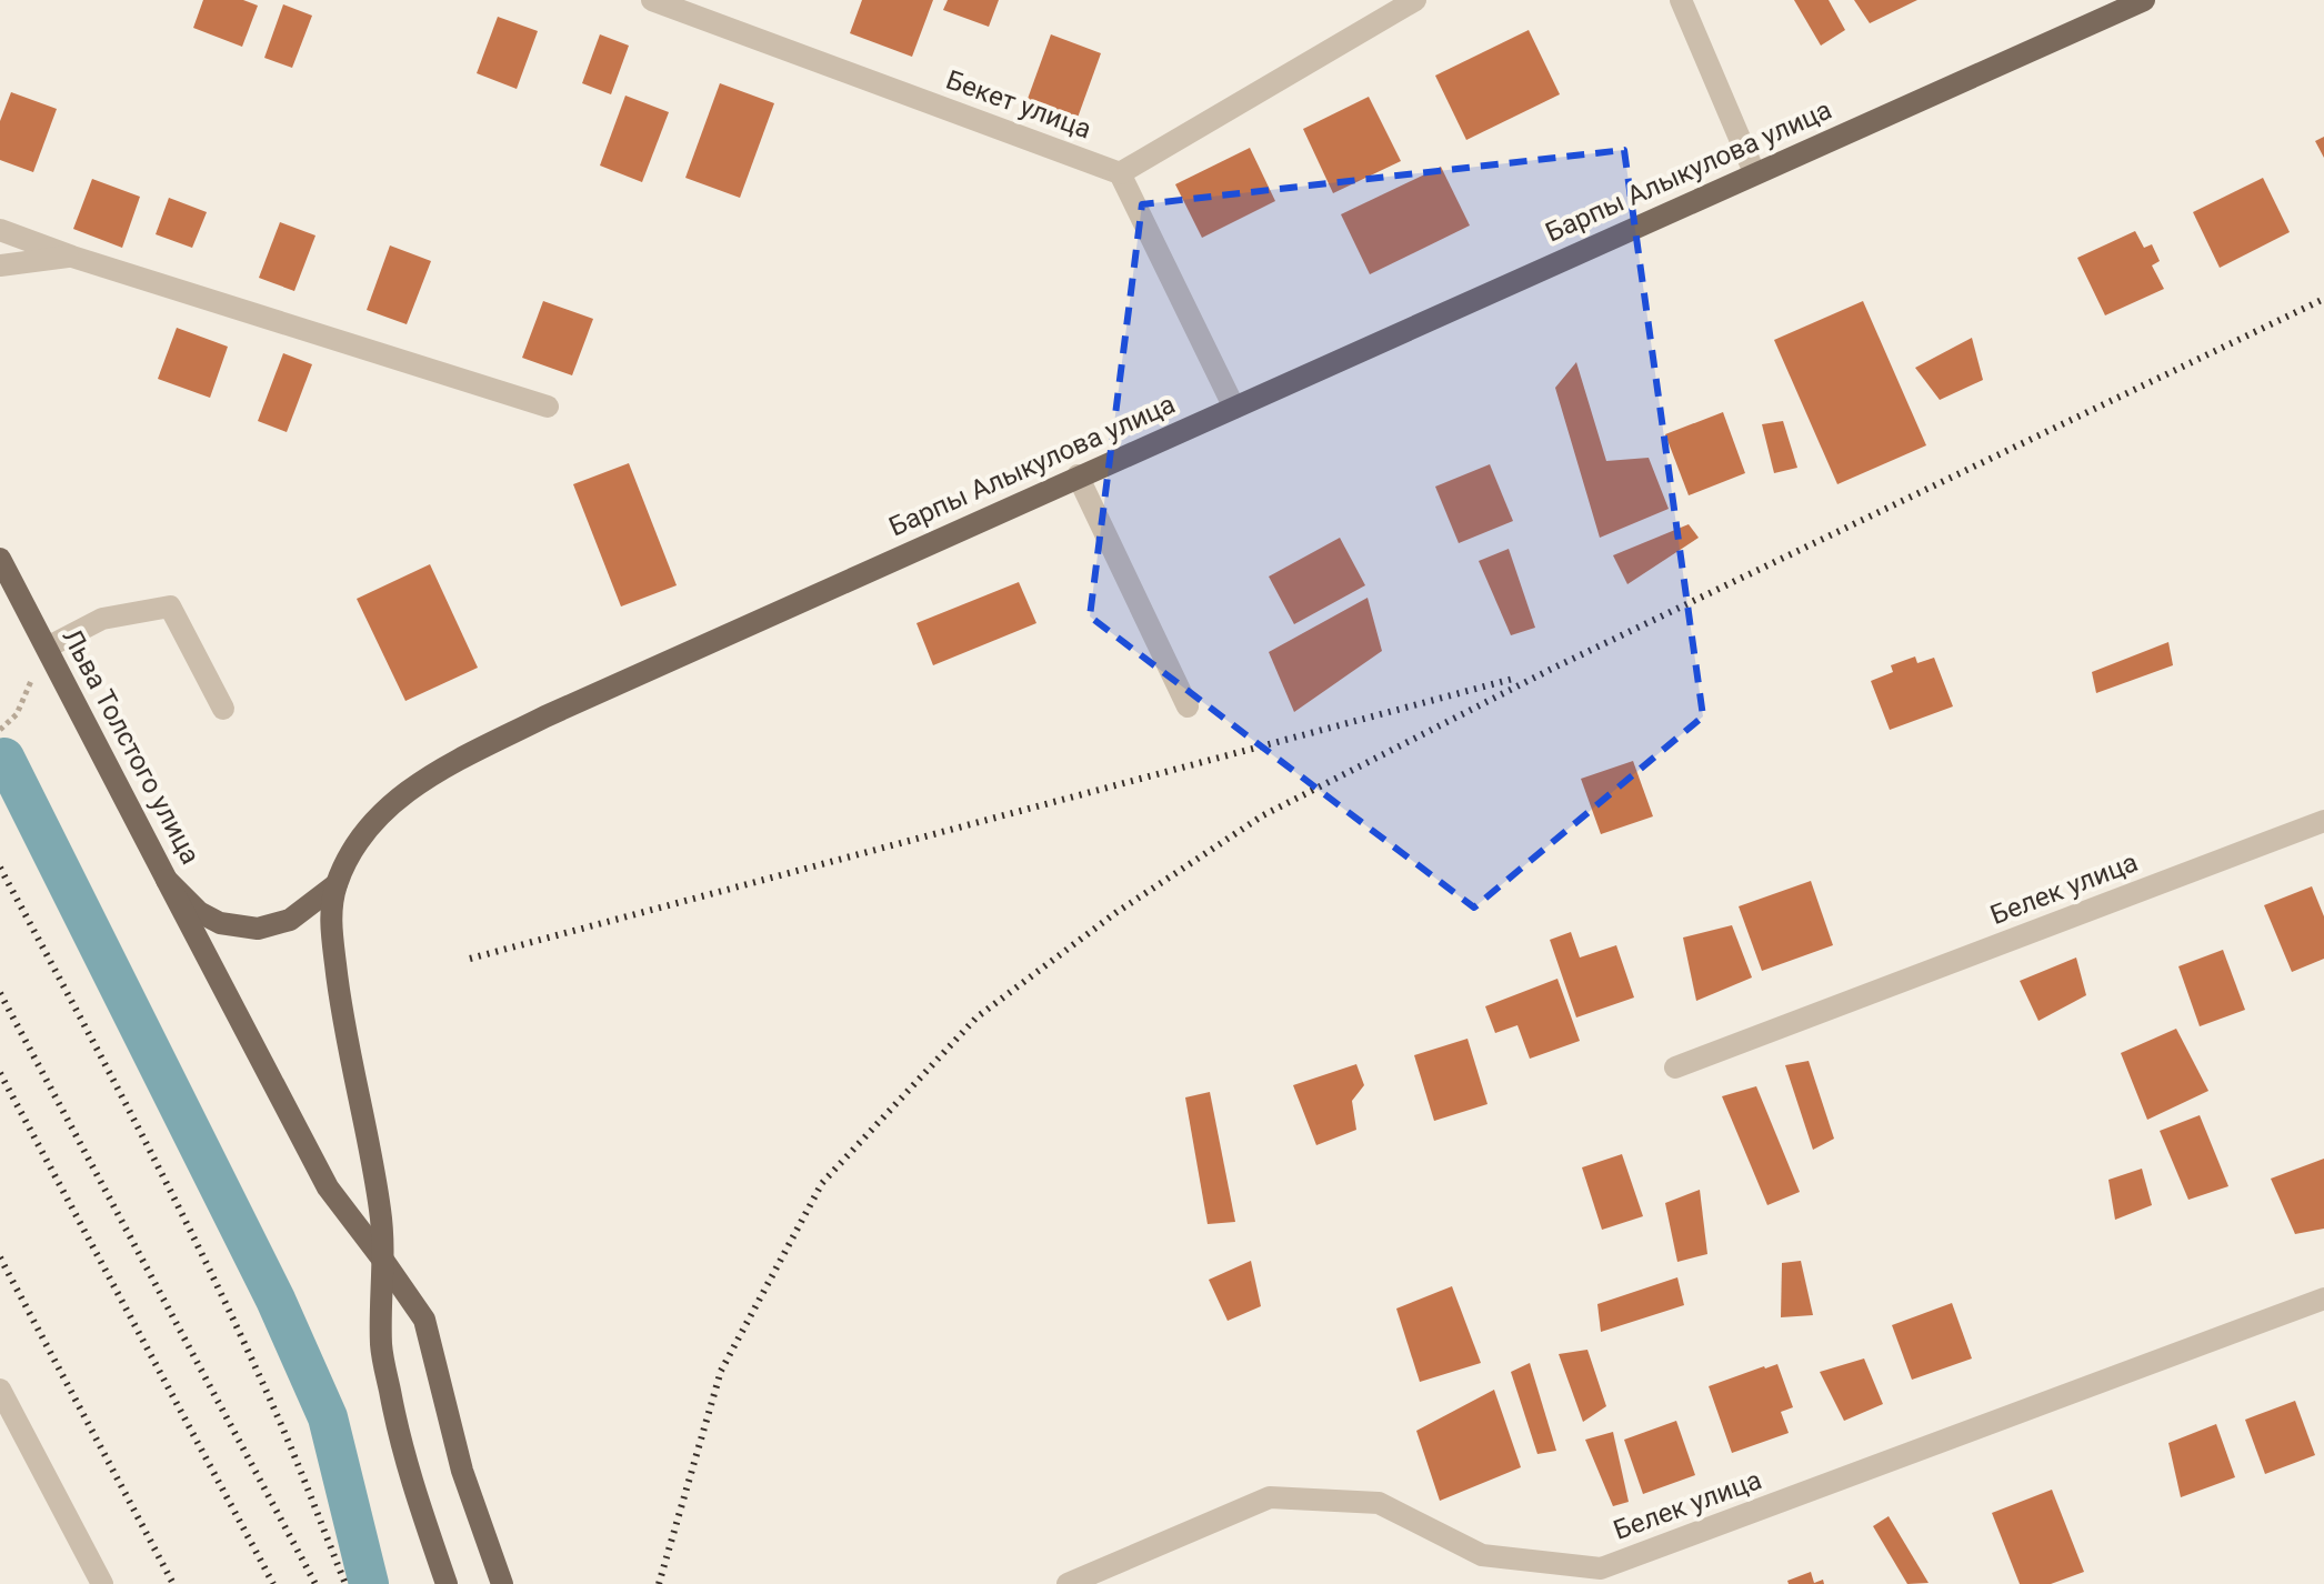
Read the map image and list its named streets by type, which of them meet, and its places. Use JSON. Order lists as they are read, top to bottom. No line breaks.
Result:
{"streets":{"main road":["Барпы Алыкулова улица","Льва Толстого улица"],"street":["Бекет улица","Белек улица"]},"crossings":[["Барпы Алыкулова улица","Льва Толстого улица"]]}
